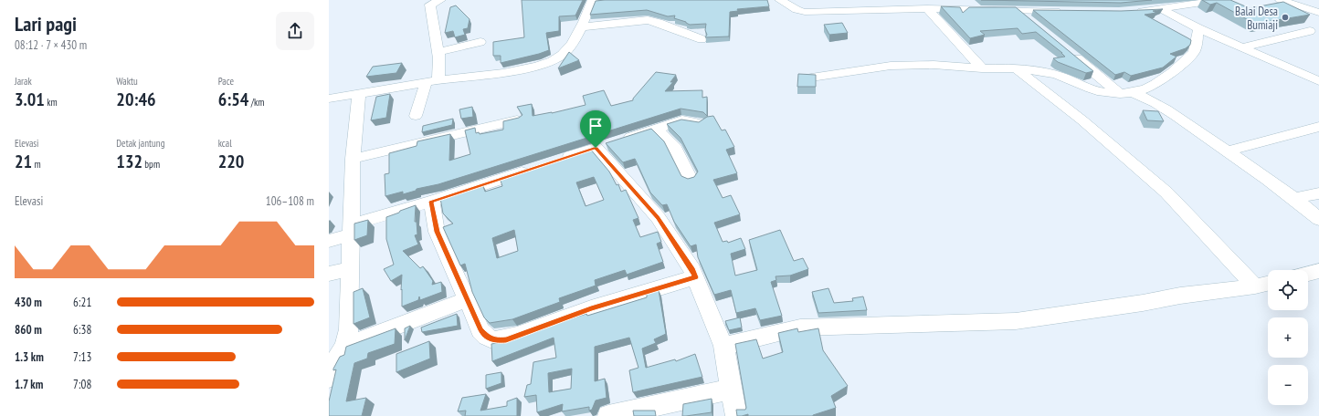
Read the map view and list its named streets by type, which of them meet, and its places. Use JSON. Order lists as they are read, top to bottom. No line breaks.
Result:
{"places":["Balai Desa Bumiaji"],"page":{"heading":["Lari pagi","08:12 · 7 × 430 m"],"stats":[["Jarak","3.01 km"],["Waktu","20:46"],["Pace","6:54 /km"],["Elevasi","21 m"],["Detak jantung","132 bpm"],["kcal","220"]],"chart":["Elevasi","106–108 m"],"map_buttons":["+","−"],"list":[{"name":"430 m","note":"6:21"},{"name":"860 m","note":"6:38"},{"name":"1.3 km","note":"7:13"},{"name":"1.7 km","note":"7:08"}]}}
